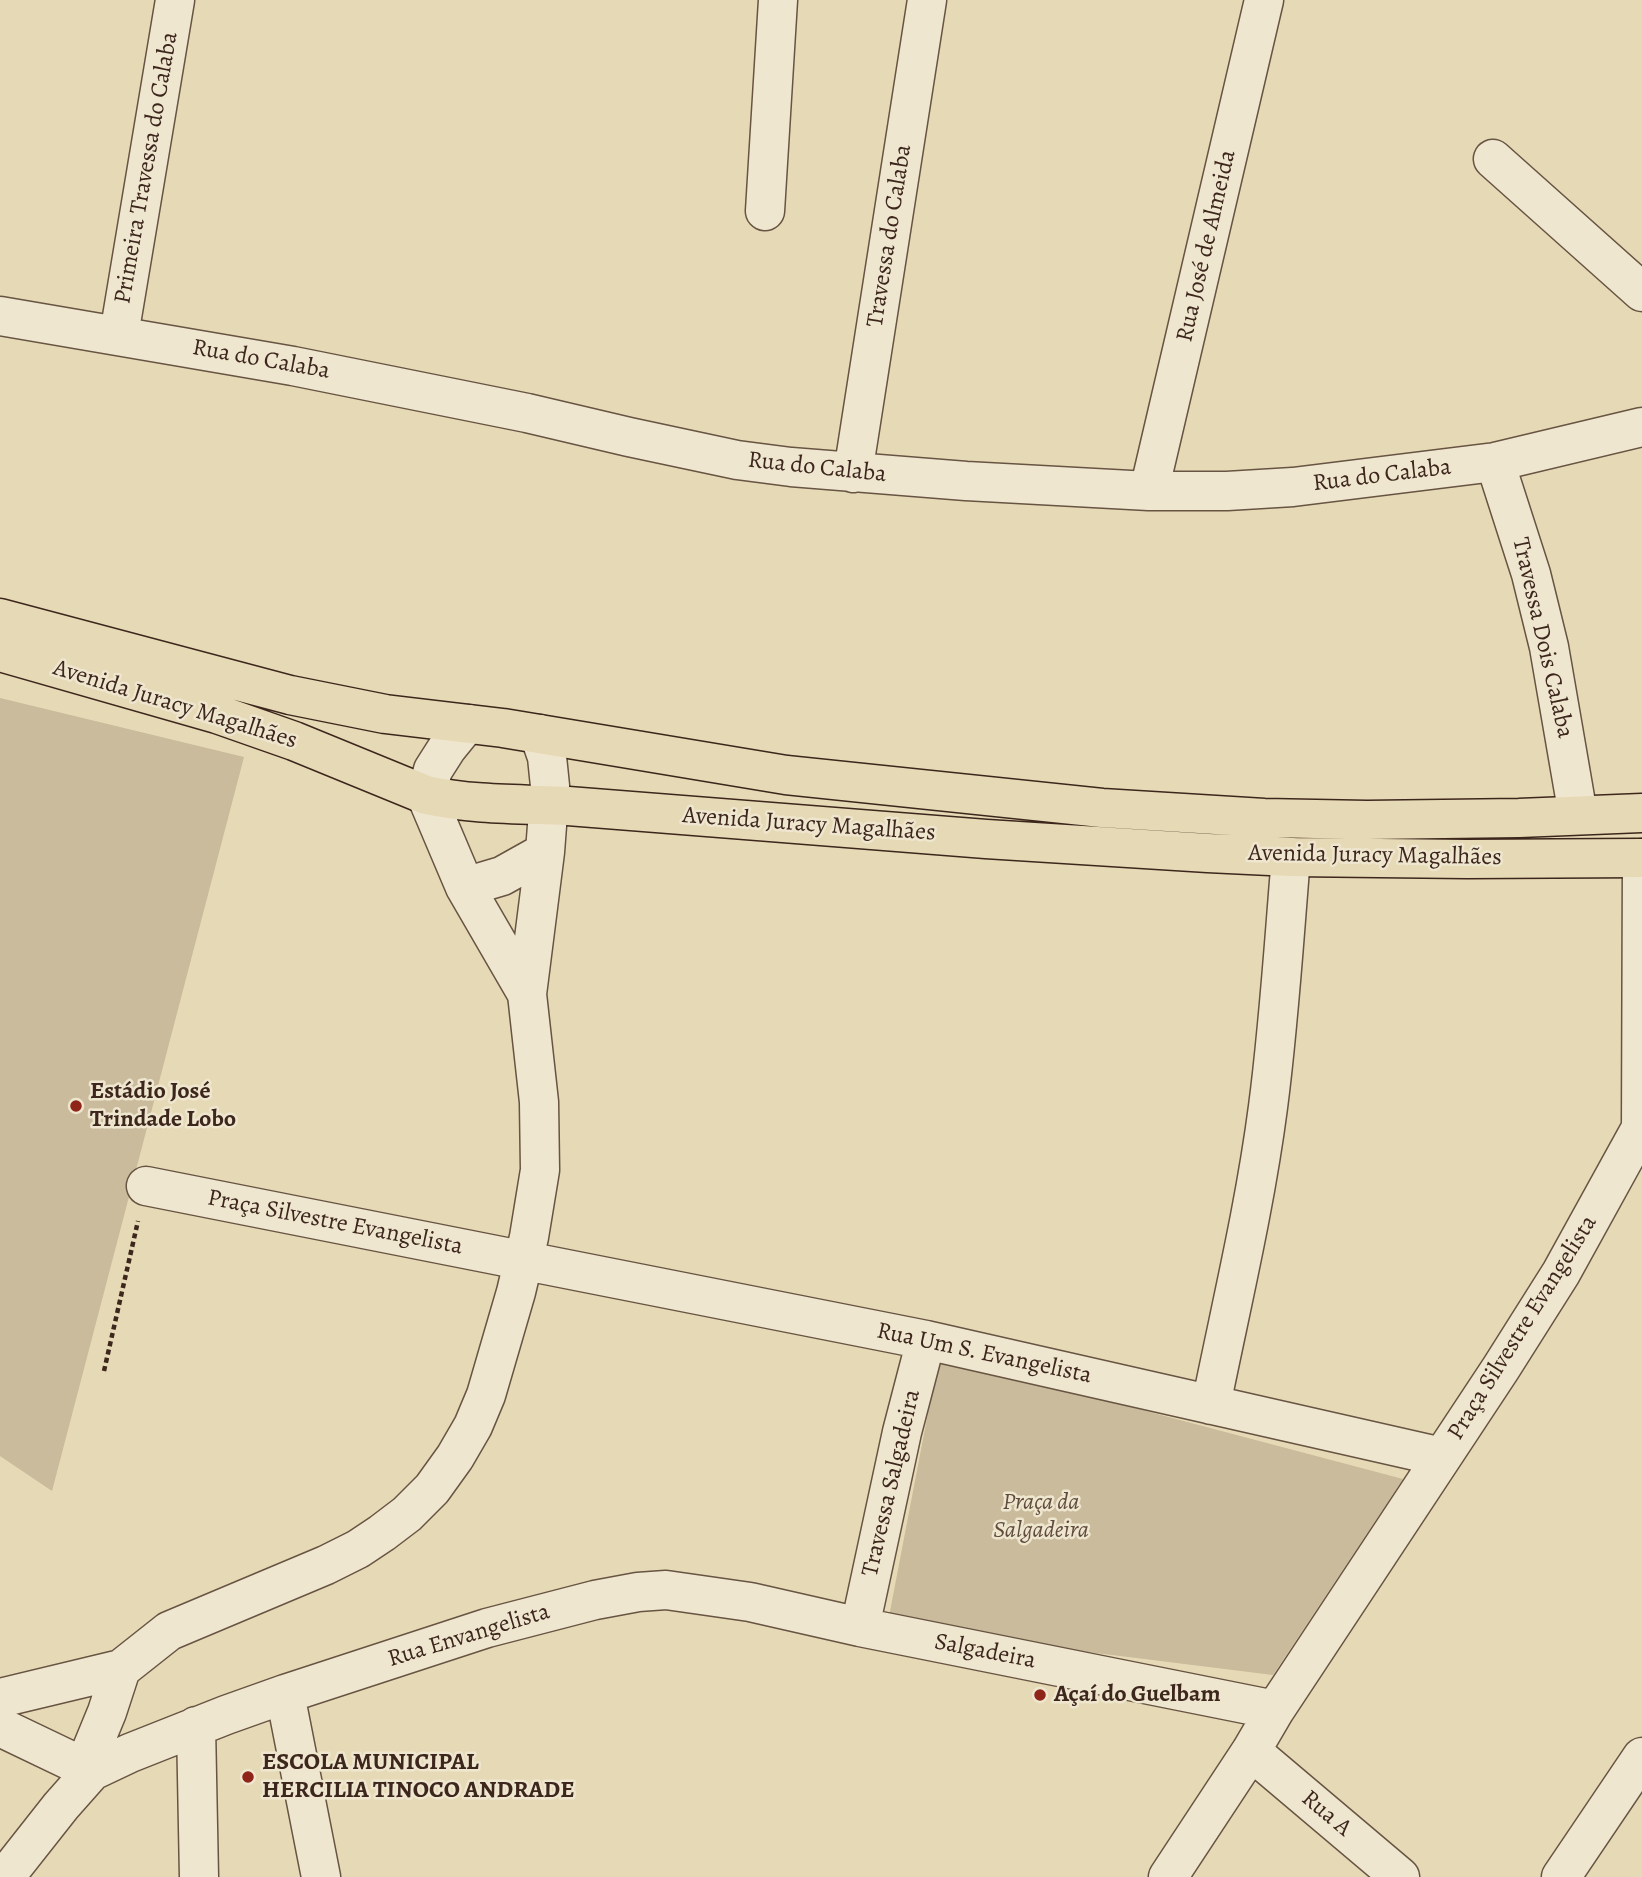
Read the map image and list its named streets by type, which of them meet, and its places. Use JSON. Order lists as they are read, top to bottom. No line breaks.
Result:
{"streets":{"main road":["Avenida Juracy Magalhães"],"street":["Primeira Travessa do Calaba","Travessa do Calaba","Rua José de Almeida","Rua do Calaba","Travessa Dois Calaba","Praça Silvestre Evangelista","Rua Um S. Evangelista","Travessa Salgadeira","Rua Envangelista","Salgadeira","Rua A"]},"crossings":[["Primeira Travessa do Calaba","Rua do Calaba"],["Travessa do Calaba","Rua do Calaba"],["Rua José de Almeida","Rua do Calaba"],["Rua do Calaba","Travessa Dois Calaba"],["Travessa Dois Calaba","Avenida Juracy Magalhães"],["Avenida Juracy Magalhães","Praça Silvestre Evangelista"],["Praça Silvestre Evangelista","Rua Um S. Evangelista"],["Praça Silvestre Evangelista","Salgadeira"],["Praça Silvestre Evangelista","Rua A"],["Rua Um S. Evangelista","Travessa Salgadeira"],["Travessa Salgadeira","Rua Envangelista"],["Travessa Salgadeira","Salgadeira"],["Rua Envangelista","Salgadeira"]],"parks":["Praça da Salgadeira"],"places":["Estádio José Trindade Lobo","Açaí do Guelbam","ESCOLA MUNICIPAL HERCILIA TINOCO ANDRADE"]}
